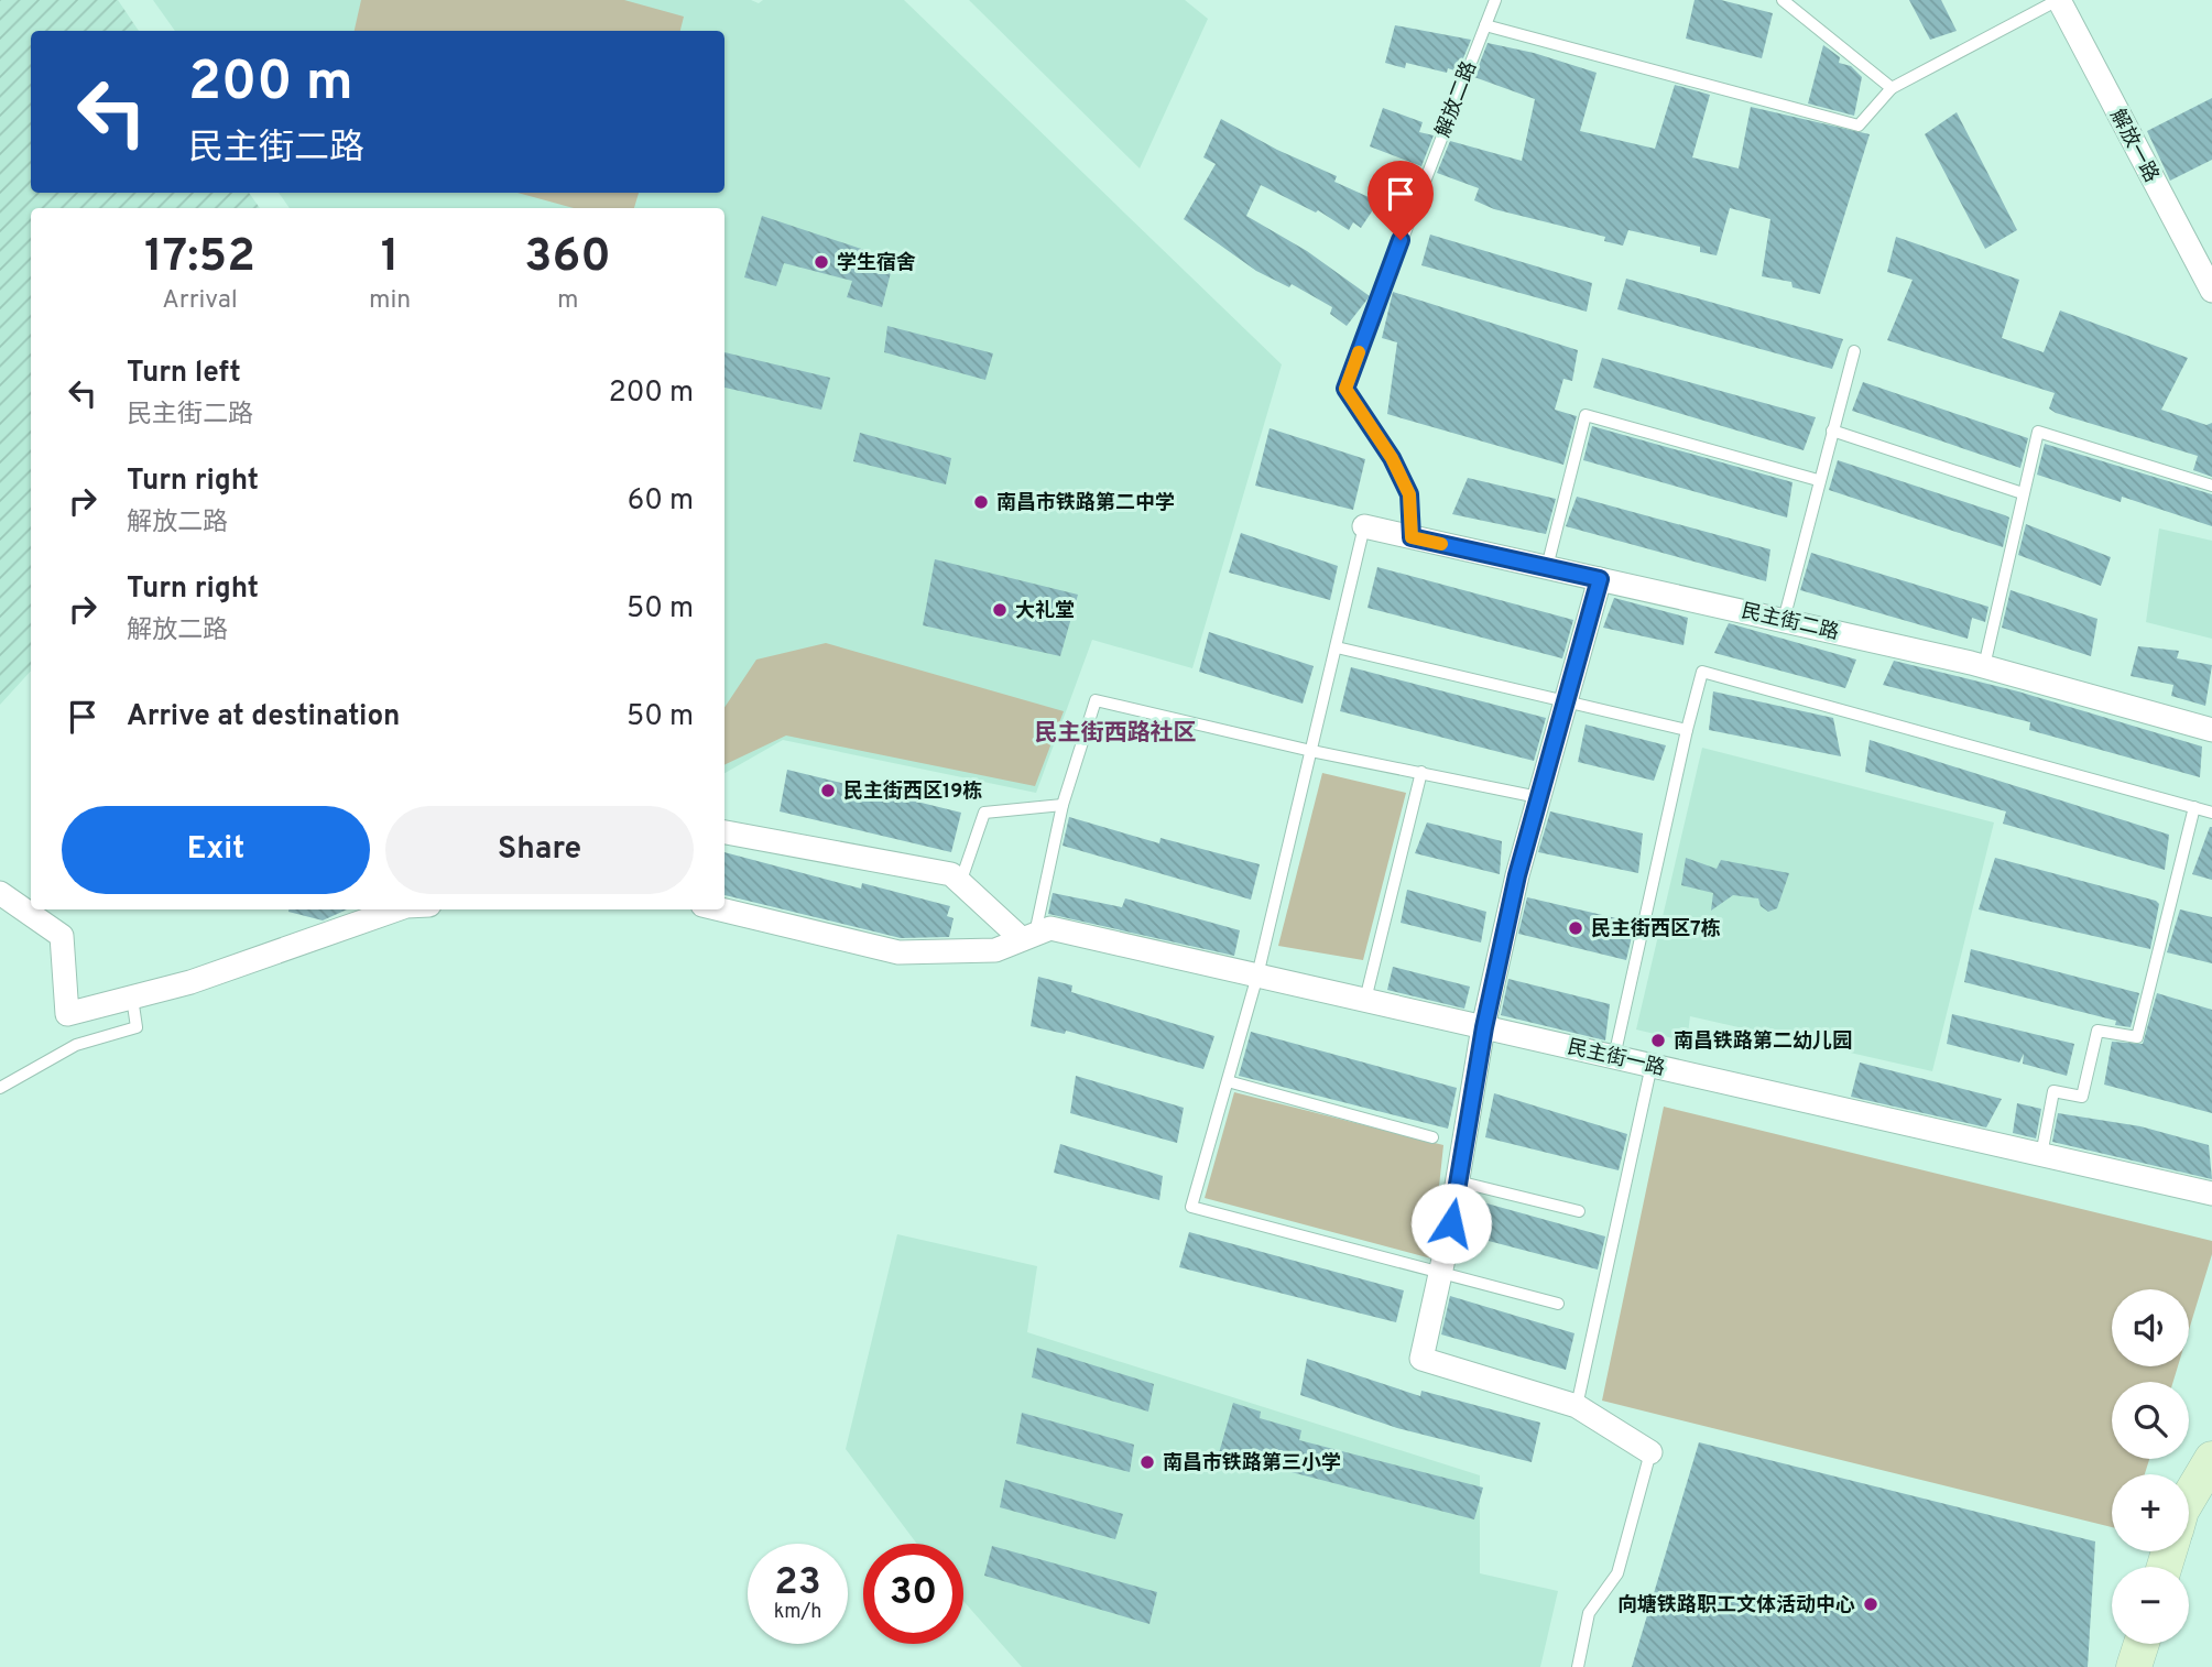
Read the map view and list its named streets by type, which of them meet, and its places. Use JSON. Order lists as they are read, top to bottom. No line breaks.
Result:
{"streets":{"street":["解放一路","民主街二路","民主街一路"],"lane":["解放二路"]},"crossings":[["解放二路","民主街二路"]],"districts":["民主街西路社区"],"places":["学生宿舍","南昌市铁路第二中学","大礼堂","民主街西区19栋","民主街西区7栋","南昌铁路第二幼儿园","南昌市铁路第三小学","向塘铁路职工文体活动中心"],"page":{"turn":["200 m","民主街二路"],"eta":["17:52","Arrival","1","min","360","m"],"list":[{"name":"Turn left","note":"民主街二路","value":"200 m"},{"name":"Turn right","note":"解放二路","value":"60 m"},{"name":"Turn right","note":"解放二路","value":"50 m"},{"name":"Arrive at destination","value":"50 m"}],"buttons":["Exit","Share"],"map_buttons":["+","−"],"speed":"23 km/h","limit":"30"}}
